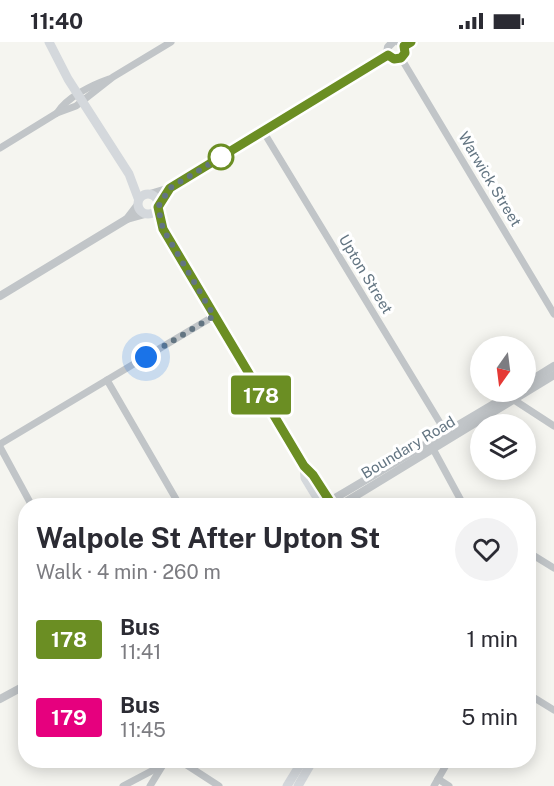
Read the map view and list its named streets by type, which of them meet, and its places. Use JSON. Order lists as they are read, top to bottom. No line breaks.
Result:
{"streets":{"street":["Warwick Street","Upton Street","Boundary Road"]},"crossings":[["Upton Street","Boundary Road"]],"lines":["bus line 178"],"north":"bottom","page":{"status":"11:40","on_map":"178","heading":["Walpole St After Upton St","Walk · 4 min · 260 m"],"list":[{"mark":"178","name":"Bus","note":"11:41","value":"1 min"},{"mark":"179","name":"Bus","note":"11:45","value":"5 min"}]}}
